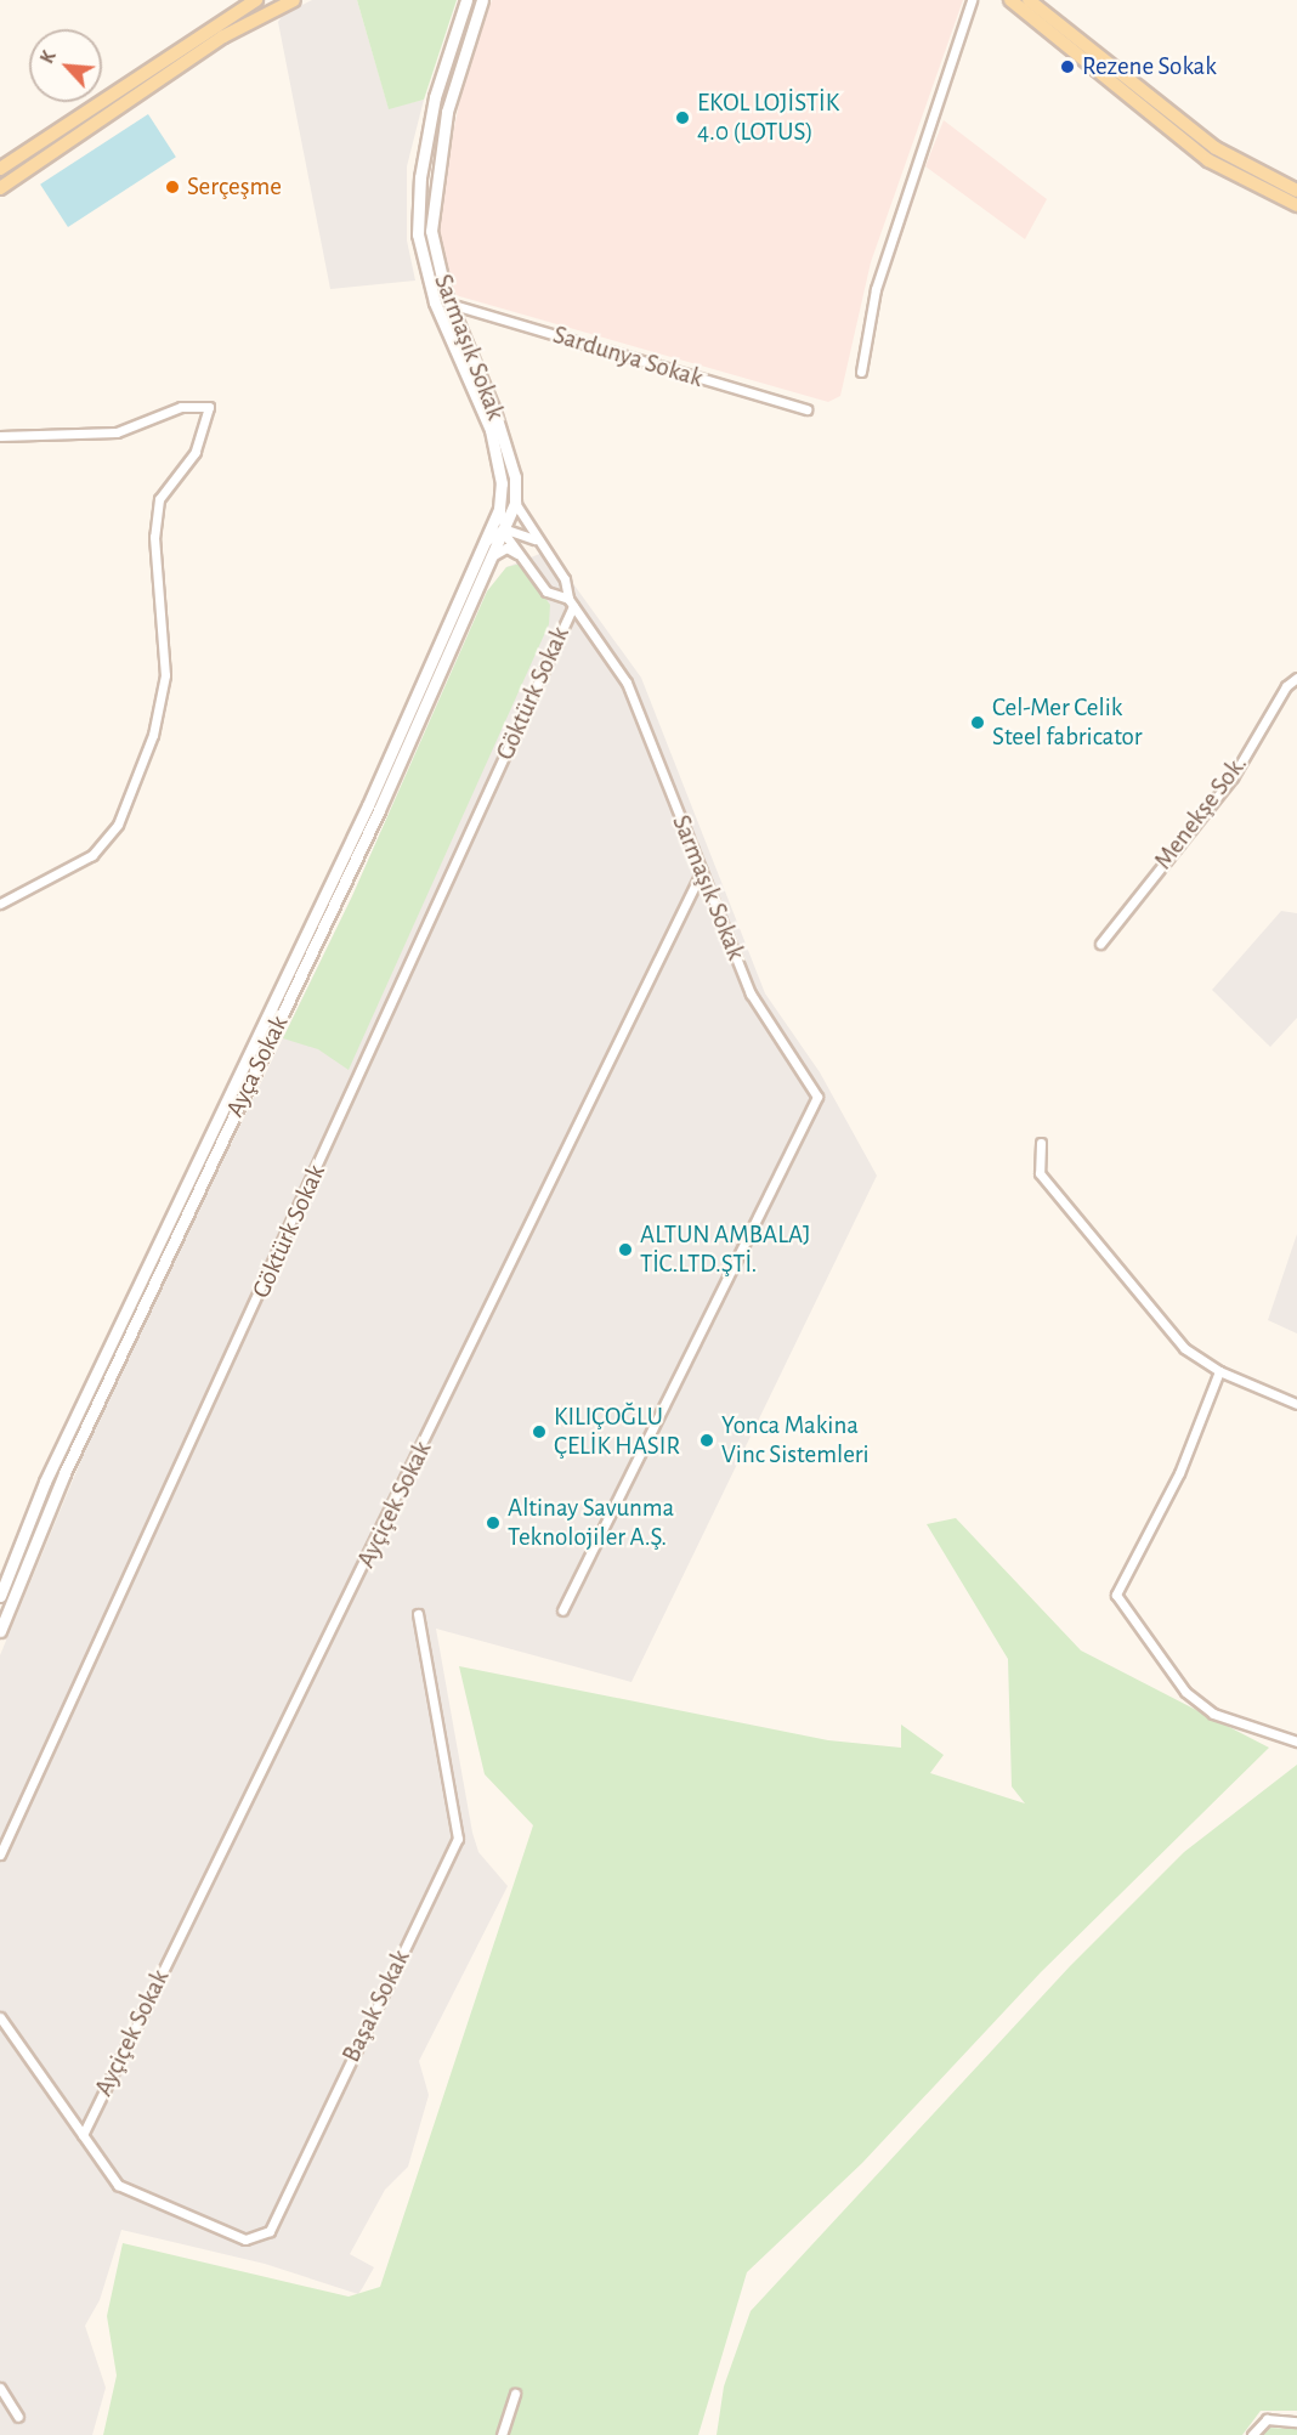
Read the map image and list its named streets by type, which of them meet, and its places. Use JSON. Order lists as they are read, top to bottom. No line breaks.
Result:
{"streets":{"street":["Sarmaşık Sokak","Sardunya Sokak","Göktürk Sokak","Menekşe Sok.","Ayça Sokak","Ayçiçek Sokak","Başak Sokak"]},"crossings":[["Sarmaşık Sokak","Sardunya Sokak"],["Sarmaşık Sokak","Göktürk Sokak"],["Sarmaşık Sokak","Ayça Sokak"],["Sarmaşık Sokak","Ayçiçek Sokak"],["Ayçiçek Sokak","Başak Sokak"]],"places":["Rezene Sokak","EKOL LOJİSTİK 4.0 (LOTUS)","Serçeşme","Cel-Mer Celik Steel fabricator","ALTUN AMBALAJ TİC.LTD.ŞTİ.","KILIÇOĞLU ÇELİK HASIR","Yonca Makina Vinc Sistemleri","Altinay Savunma Teknolojiler A.Ş."],"north":"top left"}
